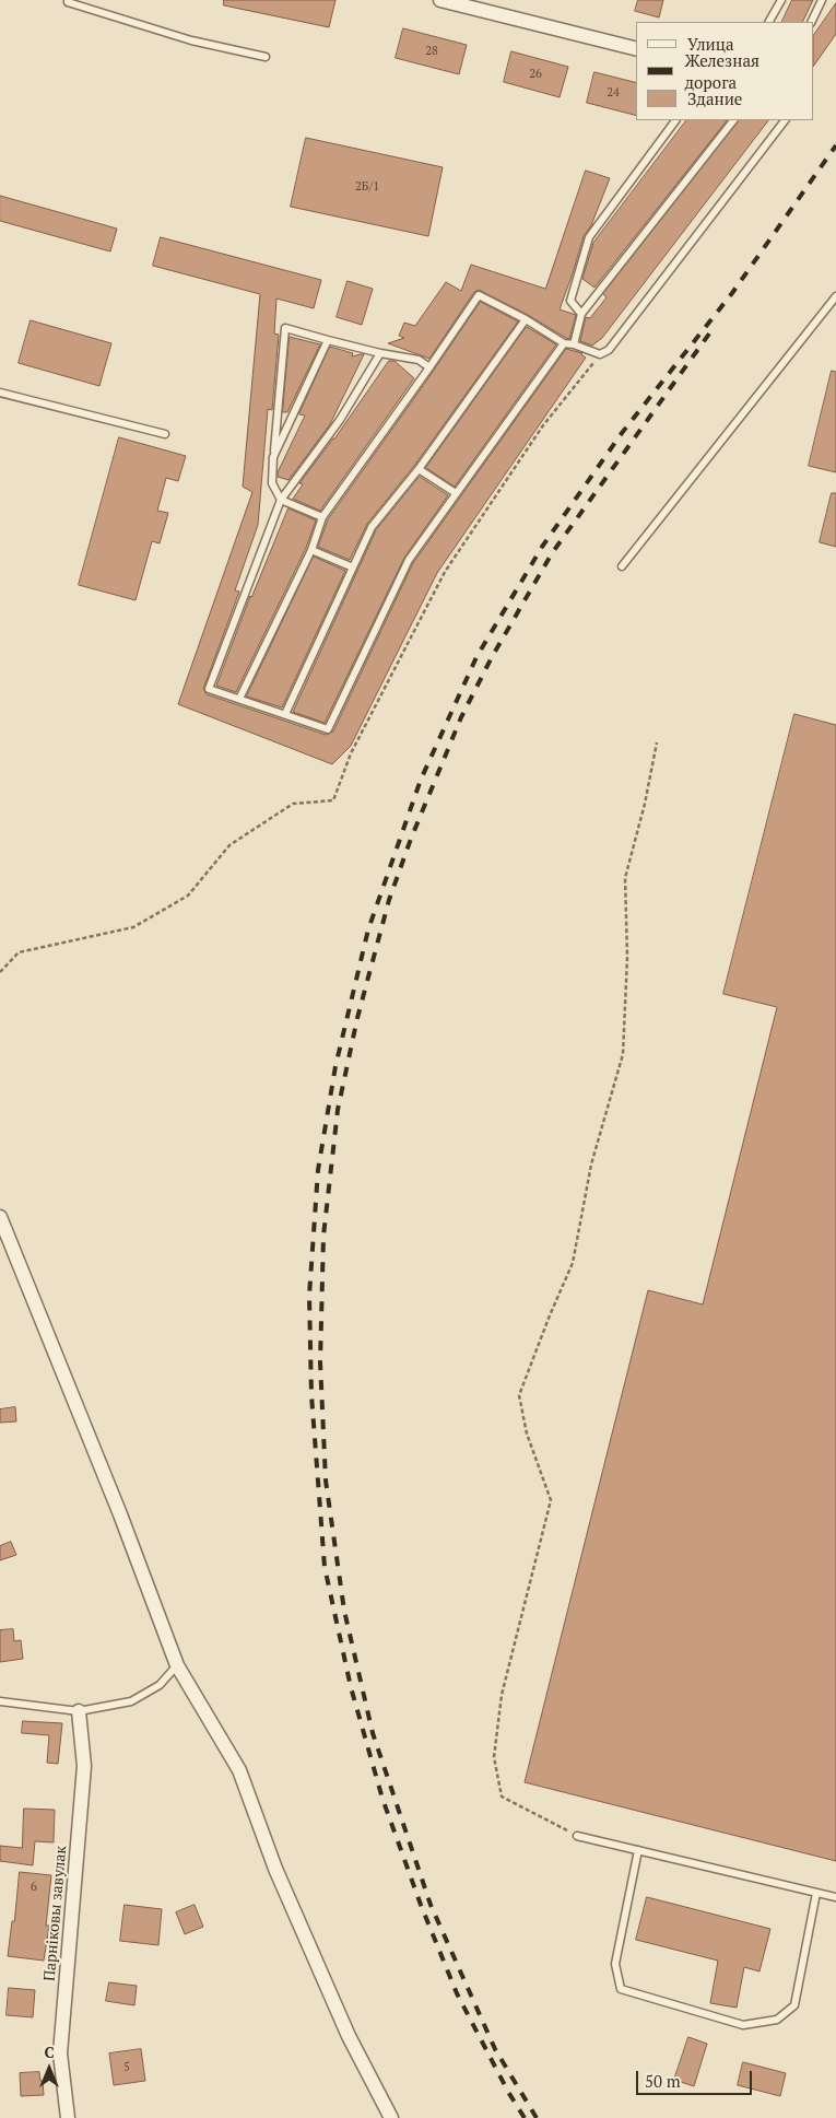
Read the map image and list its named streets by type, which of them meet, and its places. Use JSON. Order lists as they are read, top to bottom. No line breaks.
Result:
{"streets":{"street":["Парніковы завулак"]},"house_numbers":["28","26","24","2Б/1","6","5"],"legend":["Улица","Железная дорога","Здание"],"scale_bar":"50 m","north":"top"}
